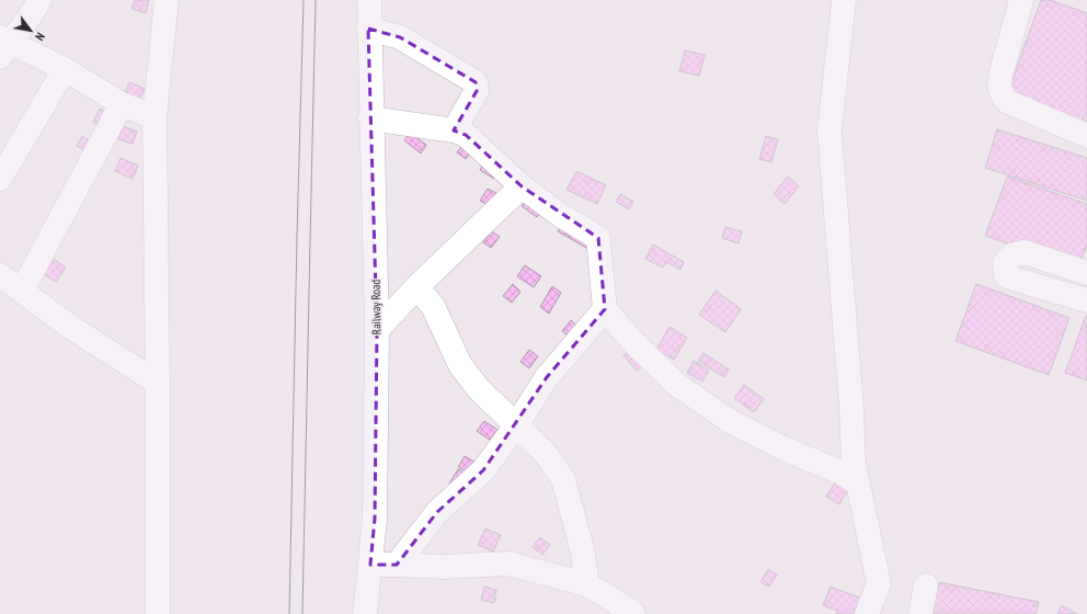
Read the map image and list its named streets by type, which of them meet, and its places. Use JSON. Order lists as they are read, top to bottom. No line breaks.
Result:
{"streets":{"street":["Railway Road"]},"north":"bottom right"}
